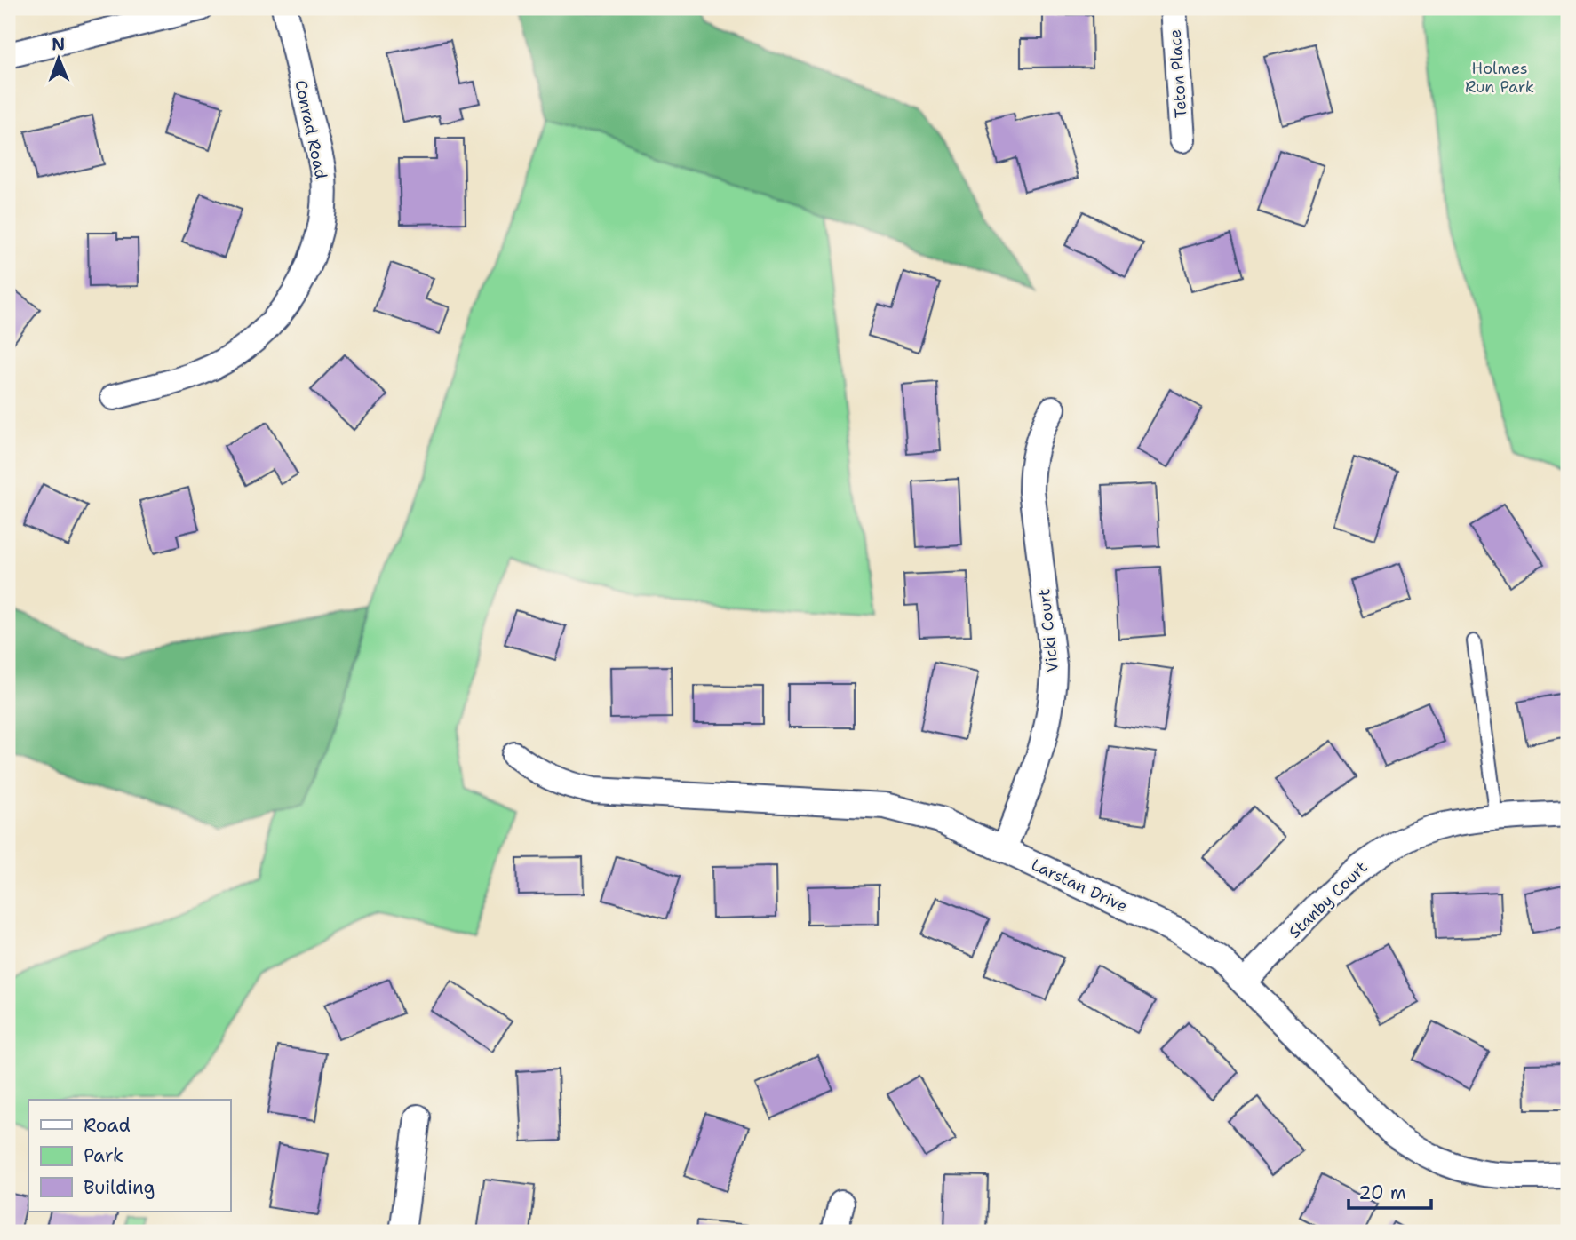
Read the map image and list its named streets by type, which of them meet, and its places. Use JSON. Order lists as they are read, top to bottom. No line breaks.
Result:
{"streets":{"street":["Teton Place","Conrad Road","Vicki Court","Larstan Drive","Stanby Court"]},"crossings":[["Vicki Court","Larstan Drive"],["Larstan Drive","Stanby Court"]],"parks":["Holmes Run Park"],"legend":["Road","Park","Building"],"scale_bar":"20 m","north":"top"}
